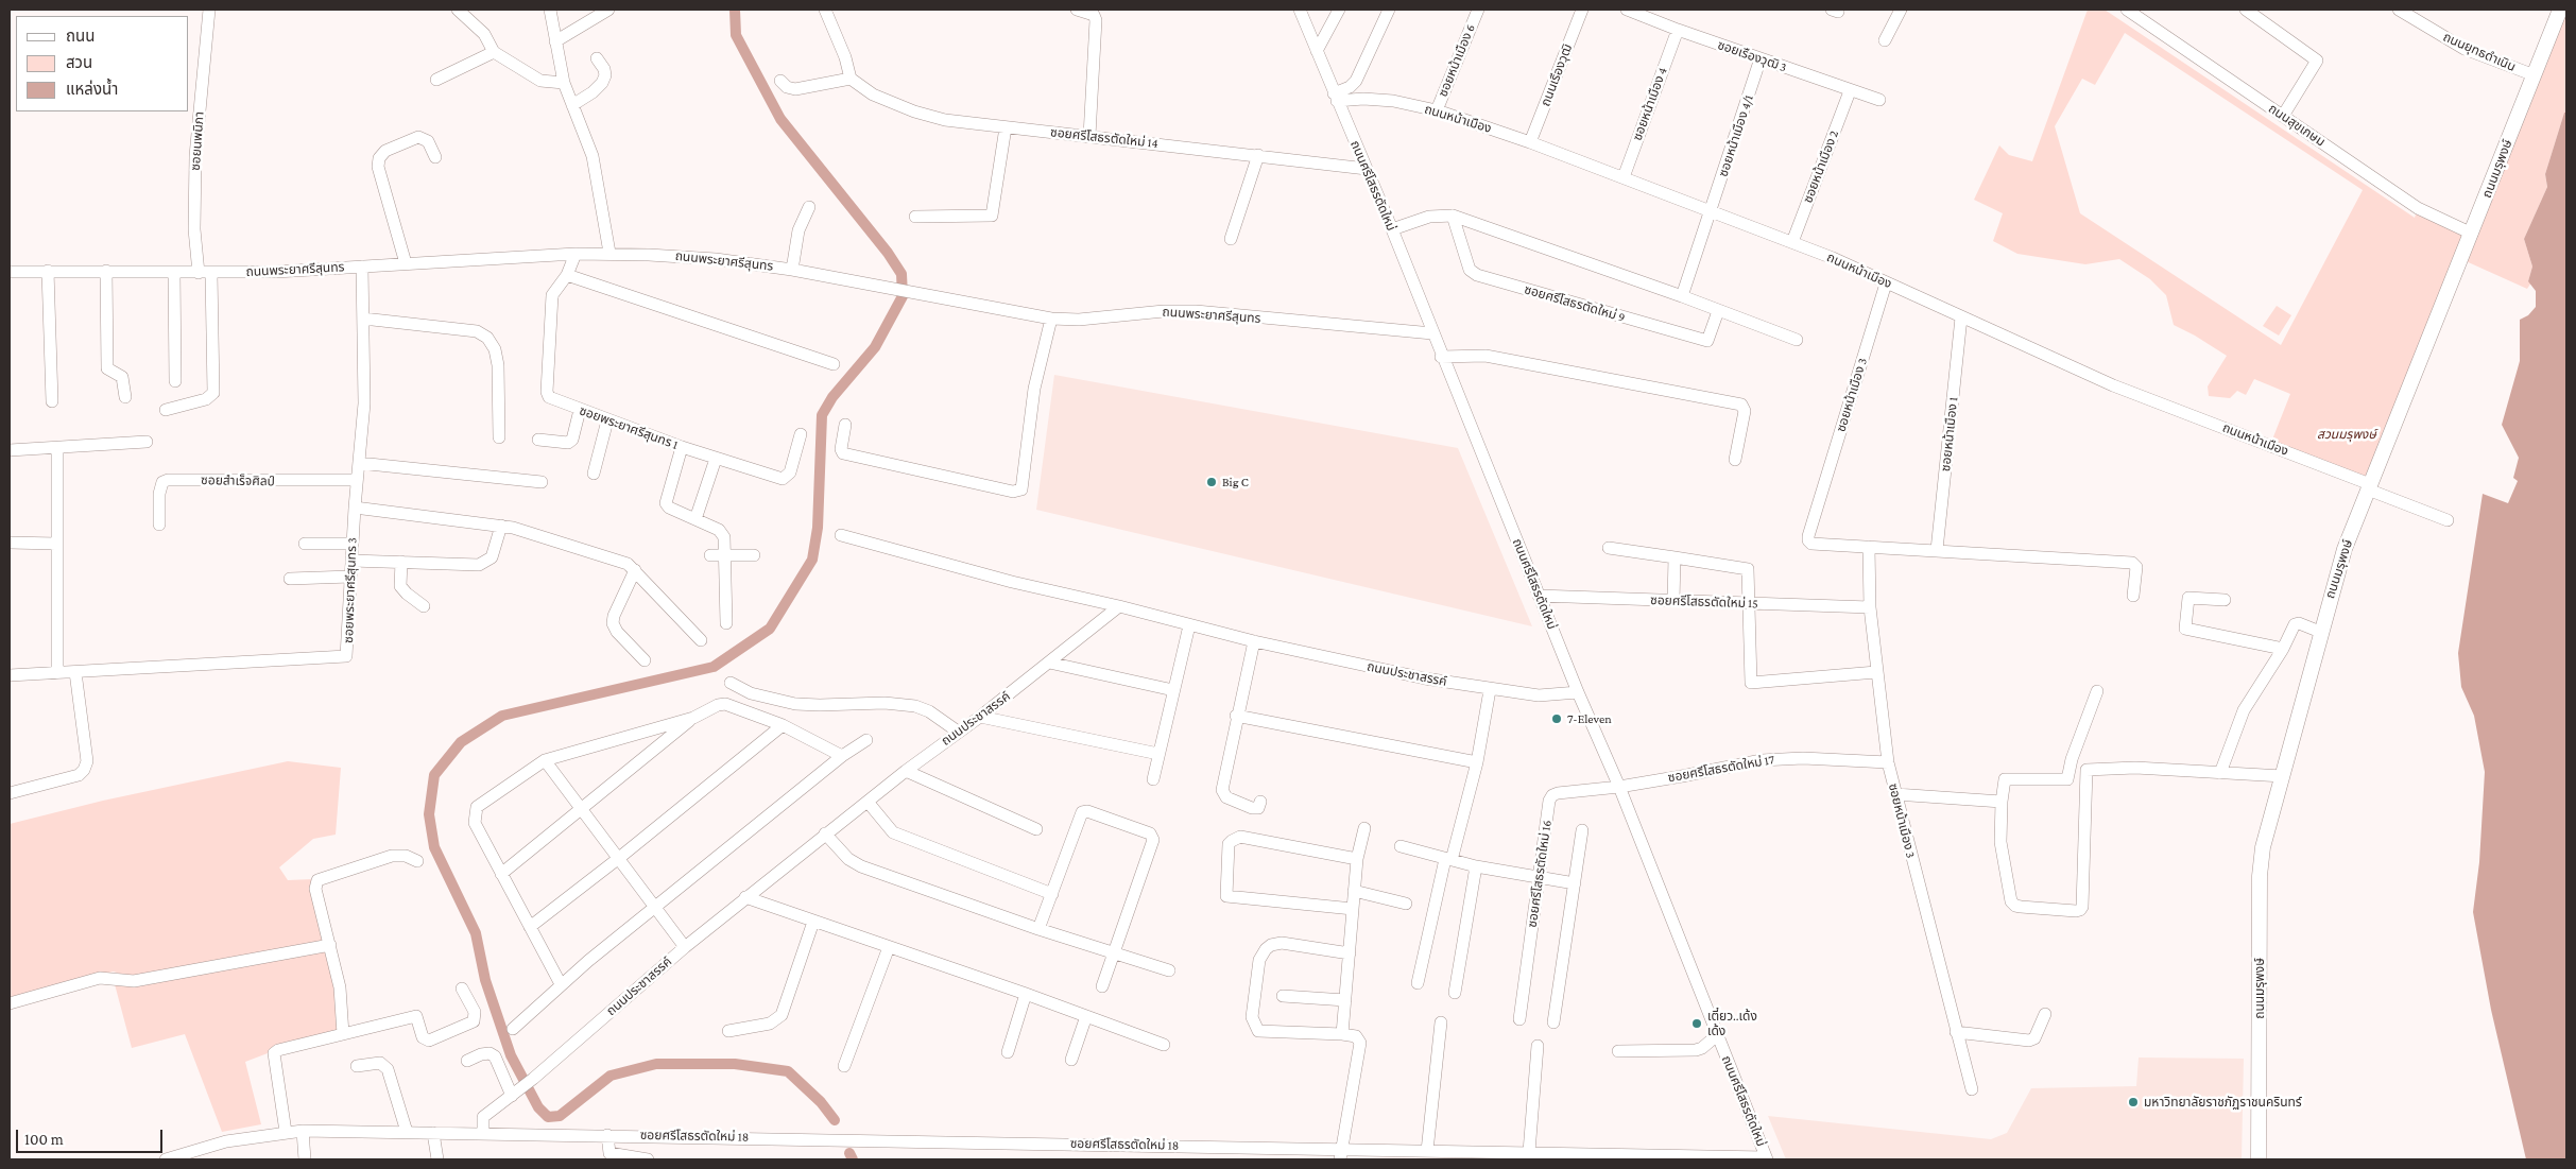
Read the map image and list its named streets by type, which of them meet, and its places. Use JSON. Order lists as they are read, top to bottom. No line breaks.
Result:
{"streets":{"main road":["ถนนมรุพงษ์"],"street":["ถนนยุทธดำเนิน","ซอยเรืองวุฒิ 3","ซอยหน้าเมือง 6","ถนนเรืองวุฒิ","ซอยหน้าเมือง 4","ถนนหน้าเมือง","ถนนสุขเกษม","ซอยหน้าเมือง 4/1","ซอยศรีโสธรตัดใหม่ 14","ซอยนพนิภา","ซอยหน้าเมือง 2","ถนนศรีโสธรตัดใหม่","ถนนพระยาศรีสุนทร","ซอยศรีโสธรตัดใหม่ 9","ซอยหน้าเมือง 3","ซอยพระยาศรีสุนทร 1","ซอยหน้าเมือง 1","ซอยสำเร็จศิลป์","ซอยพระยาศรีสุนทร 3","ซอยศรีโสธรตัดใหม่ 15","ถนนประชาสรรค์","ซอยศรีโสธรตัดใหม่ 17","ซอยศรีโสธรตัดใหม่ 16","ซอยศรีโสธรตัดใหม่ 18"]},"crossings":[["ถนนยุทธดำเนิน","ถนนมรุพงษ์"],["ซอยเรืองวุฒิ 3","ซอยหน้าเมือง 4"],["ซอยเรืองวุฒิ 3","ซอยหน้าเมือง 4/1"],["ซอยเรืองวุฒิ 3","ซอยหน้าเมือง 2"],["ซอยหน้าเมือง 6","ถนนหน้าเมือง"],["ถนนเรืองวุฒิ","ถนนหน้าเมือง"],["ซอยหน้าเมือง 4","ถนนหน้าเมือง"],["ถนนหน้าเมือง","ซอยหน้าเมือง 4/1"],["ถนนหน้าเมือง","ซอยหน้าเมือง 2"],["ถนนหน้าเมือง","ถนนมรุพงษ์"],["ถนนหน้าเมือง","ถนนศรีโสธรตัดใหม่"],["ถนนหน้าเมือง","ซอยหน้าเมือง 3"],["ถนนหน้าเมือง","ซอยหน้าเมือง 1"],["ถนนสุขเกษม","ถนนมรุพงษ์"],["ซอยศรีโสธรตัดใหม่ 14","ถนนศรีโสธรตัดใหม่"],["ซอยนพนิภา","ถนนพระยาศรีสุนทร"],["ถนนศรีโสธรตัดใหม่","ถนนพระยาศรีสุนทร"],["ถนนศรีโสธรตัดใหม่","ซอยศรีโสธรตัดใหม่ 15"],["ถนนศรีโสธรตัดใหม่","ถนนประชาสรรค์"],["ถนนศรีโสธรตัดใหม่","ซอยศรีโสธรตัดใหม่ 17"],["ถนนศรีโสธรตัดใหม่","ซอยศรีโสธรตัดใหม่ 16"],["ถนนศรีโสธรตัดใหม่","ซอยศรีโสธรตัดใหม่ 18"],["ถนนพระยาศรีสุนทร","ซอยพระยาศรีสุนทร 1"],["ถนนพระยาศรีสุนทร","ซอยพระยาศรีสุนทร 3"],["ซอยหน้าเมือง 3","ซอยหน้าเมือง 1"],["ซอยหน้าเมือง 3","ซอยศรีโสธรตัดใหม่ 15"],["ซอยหน้าเมือง 3","ซอยศรีโสธรตัดใหม่ 17"],["ซอยสำเร็จศิลป์","ซอยพระยาศรีสุนทร 3"],["ถนนประชาสรรค์","ซอยศรีโสธรตัดใหม่ 18"],["ซอยศรีโสธรตัดใหม่ 17","ซอยศรีโสธรตัดใหม่ 16"]],"parks":["สวนมรุพงษ์"],"places":["Big C","7-Eleven","เตี๋ยว..เด้ง เด้ง","มหาวิทยาลัยราชภัฏราชนครินทร์"],"legend":["ถนน","สวน","แหล่งน้ำ"],"scale_bar":"100 m"}
